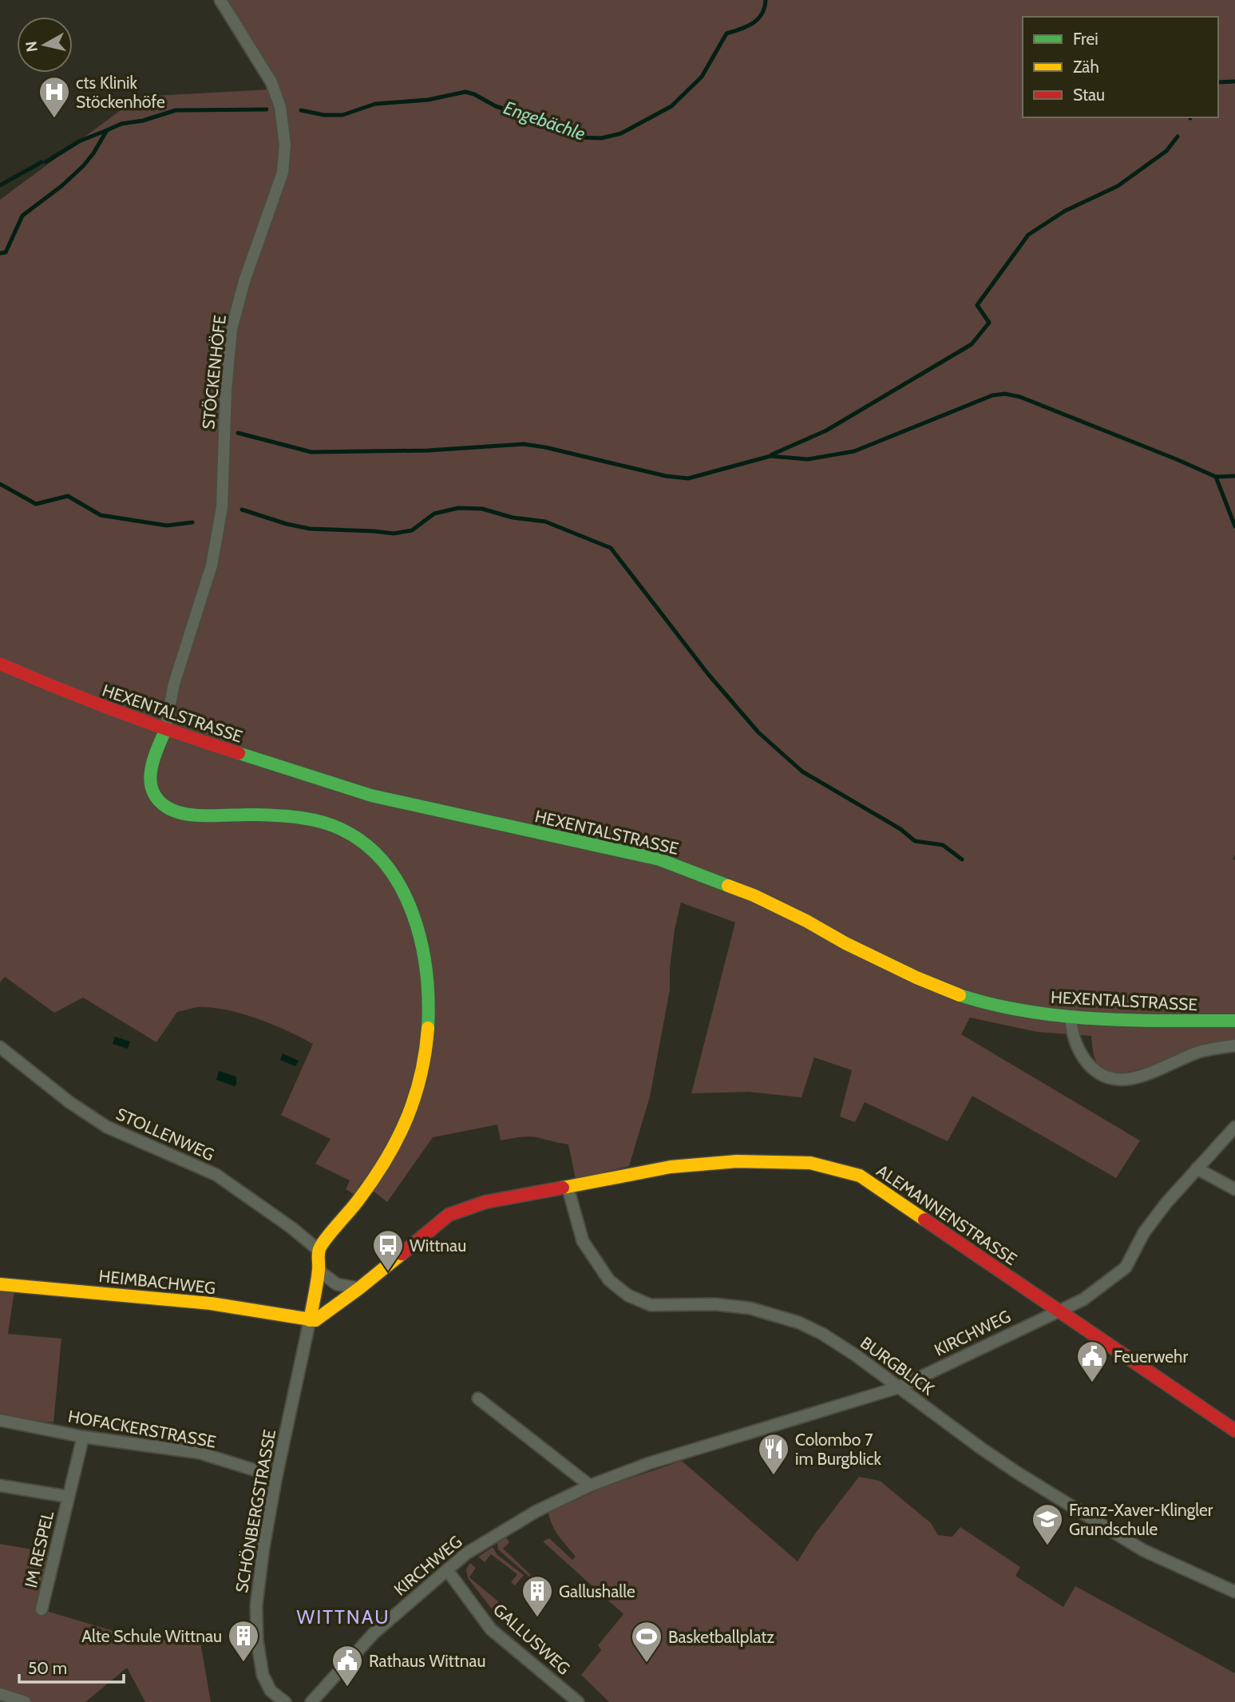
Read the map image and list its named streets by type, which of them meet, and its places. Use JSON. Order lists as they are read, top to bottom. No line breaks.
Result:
{"streets":{"street":["STÖCKENHÖFE","HEXENTALSTRASSE","STOLLENWEG","ALEMANNENSTRASSE","HEIMBACHWEG","KIRCHWEG","BURGBLICK","HOFACKERSTRASSE","SCHÖNBERGSTRASSE","IM RESPEL","GALLUSWEG"]},"crossings":[["STÖCKENHÖFE","HEXENTALSTRASSE"],["ALEMANNENSTRASSE","HEIMBACHWEG"],["ALEMANNENSTRASSE","KIRCHWEG"],["ALEMANNENSTRASSE","BURGBLICK"],["ALEMANNENSTRASSE","SCHÖNBERGSTRASSE"],["HEIMBACHWEG","SCHÖNBERGSTRASSE"],["KIRCHWEG","BURGBLICK"],["KIRCHWEG","GALLUSWEG"],["HOFACKERSTRASSE","SCHÖNBERGSTRASSE"],["HOFACKERSTRASSE","IM RESPEL"]],"districts":["WITTNAU"],"water":["Engebächle"],"places":{"hospital":["cts Klinik Stöckenhöfe"],"bus stop":["Wittnau"],"public building":["Feuerwehr","Rathaus Wittnau"],"restaurant":["Colombo 7 im Burgblick"],"school or university":["Franz-Xaver-Klingler Grundschule"],"building":["Gallushalle","Alte Schule Wittnau"],"sports":["Basketballplatz"]},"legend":["Frei","Zäh","Stau"],"scale_bar":"50 m","north":"left"}
